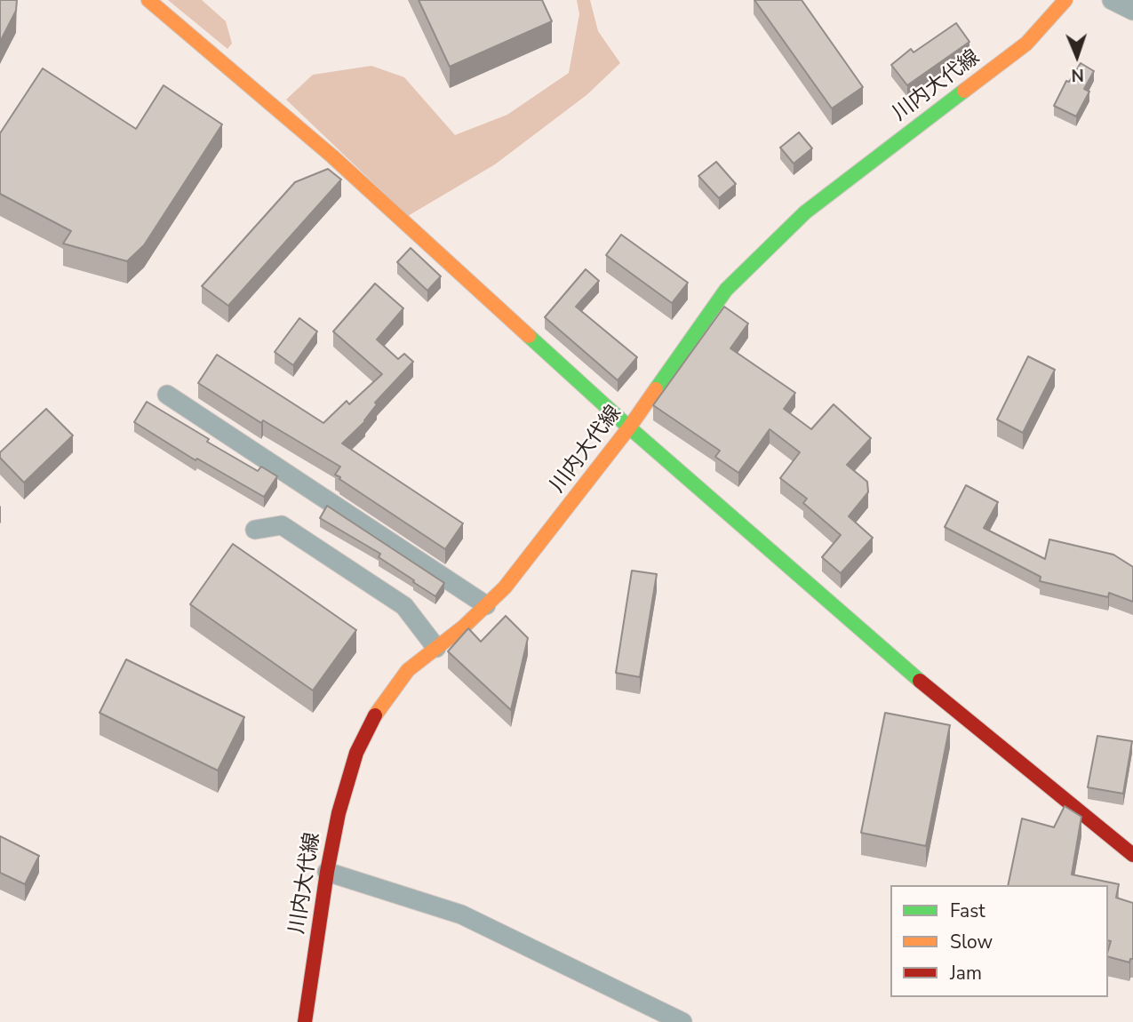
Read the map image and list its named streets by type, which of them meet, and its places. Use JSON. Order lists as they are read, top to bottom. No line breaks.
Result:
{"streets":{"main road":["川内大代線"]},"legend":["Fast","Slow","Jam"],"north":"bottom"}
